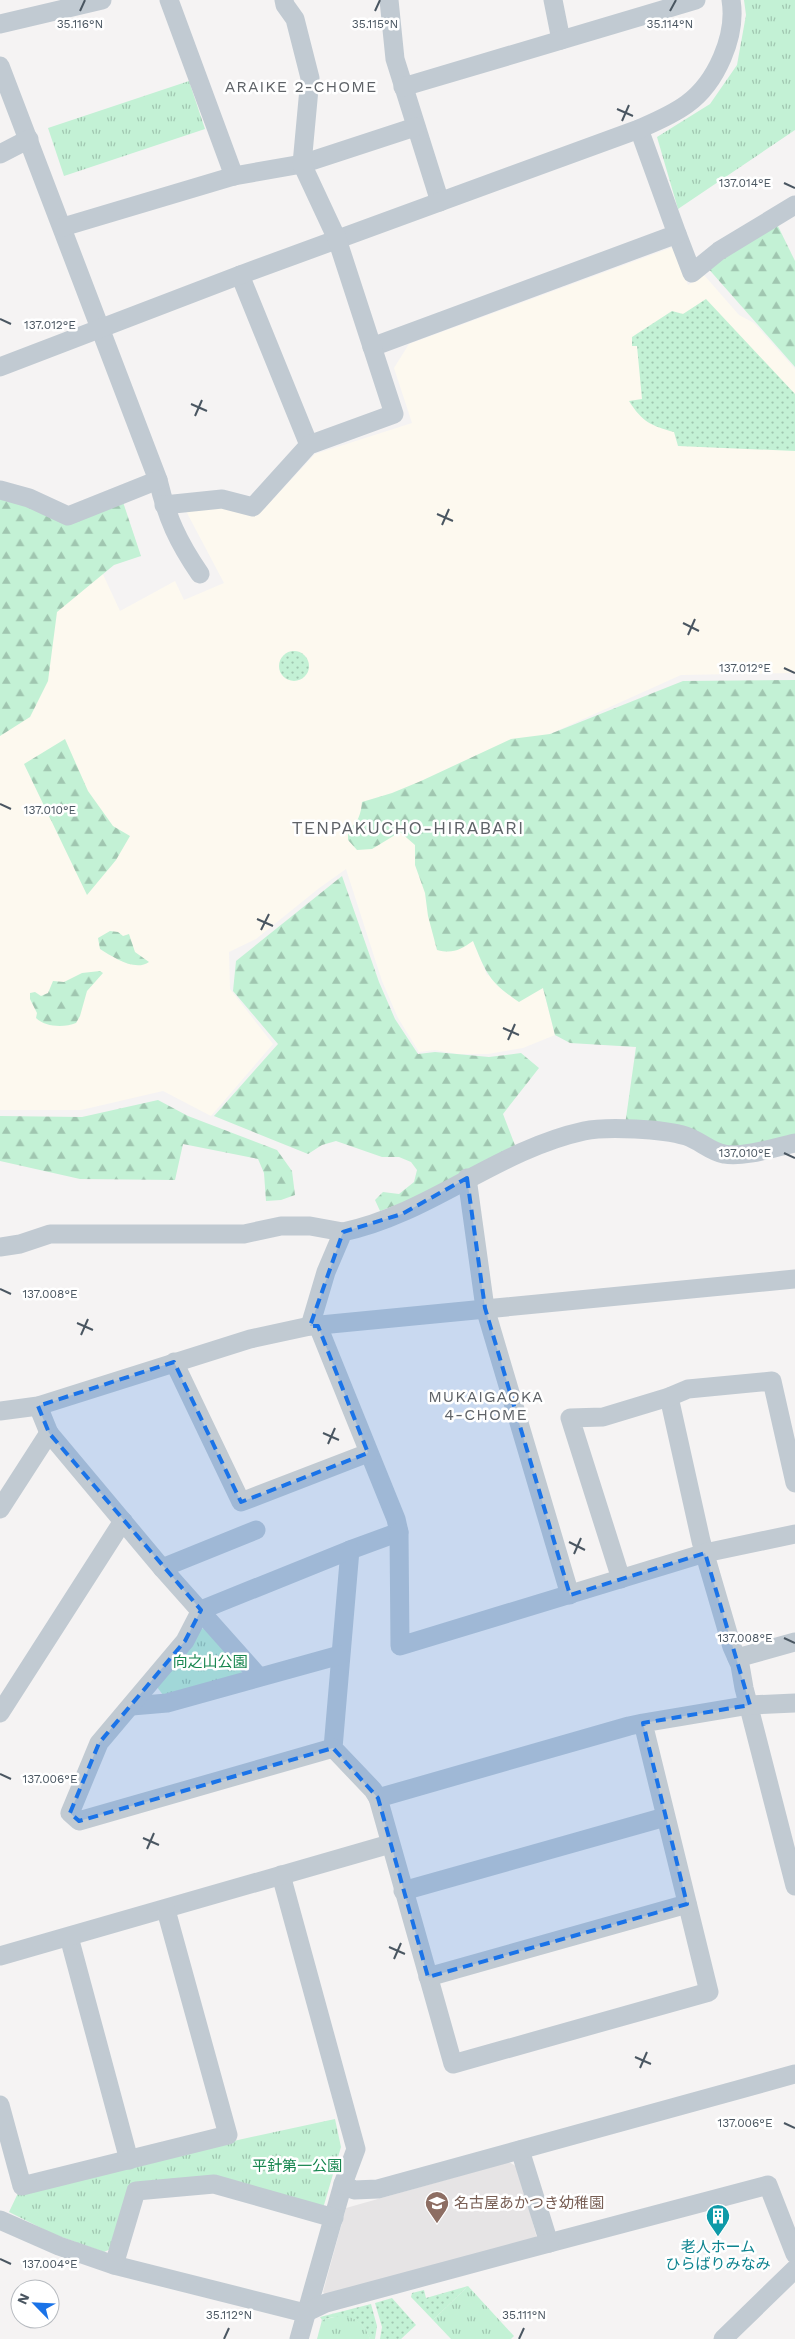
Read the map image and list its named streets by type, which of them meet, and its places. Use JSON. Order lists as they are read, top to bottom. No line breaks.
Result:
{"districts":["ARAIKE 2-CHOME","TENPAKUCHO-HIRABARI","MUKAIGAOKA 4-CHOME"],"parks":["向之山公園","平針第一公園"],"places":{"school or university":["名古屋あかつき幼稚園"],"building":["老人ホーム ひらばりみなみ"]},"north":"top left","coordinates":["35.116°N","35.115°N","35.114°N","137.014°E","137.012°E","137.010°E","137.008°E","137.006°E","137.004°E","35.112°N","35.111°N"]}
